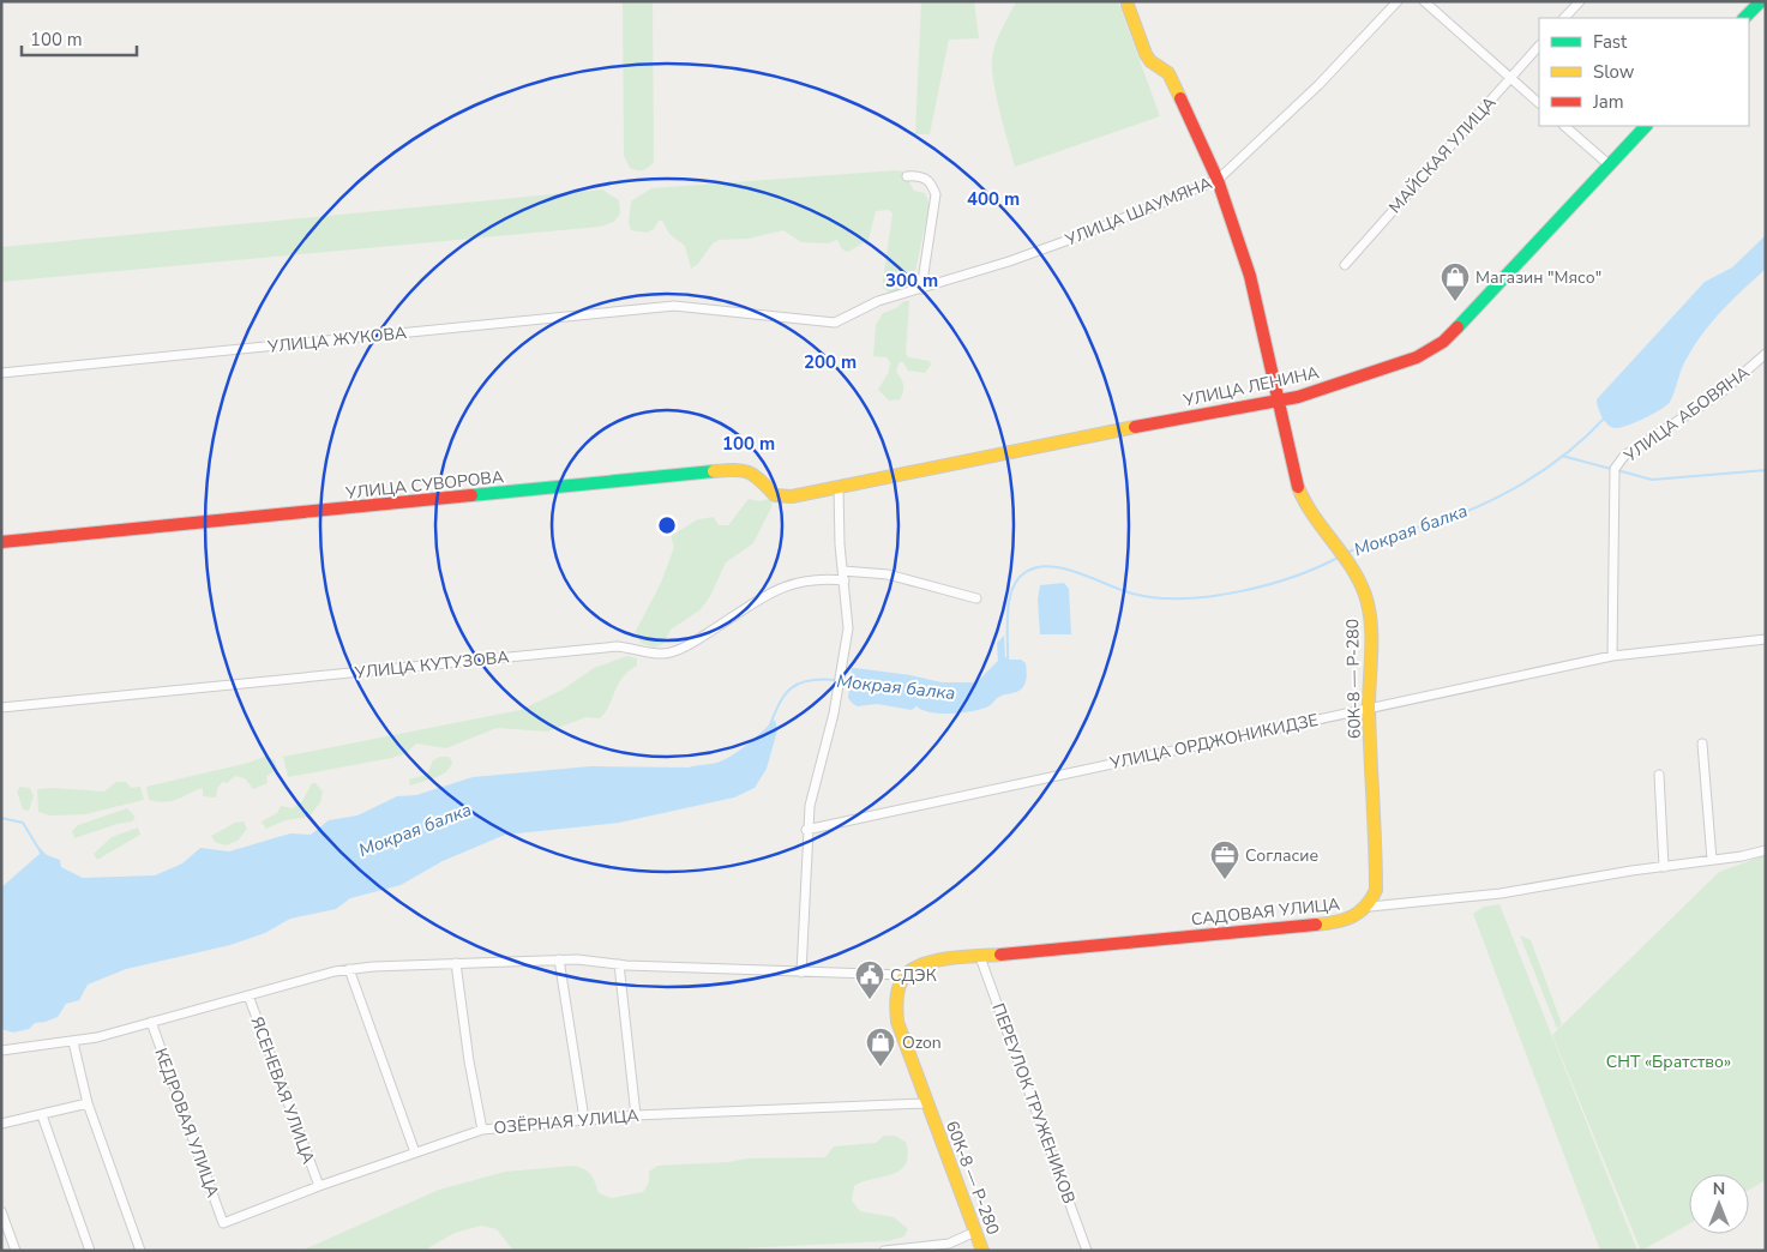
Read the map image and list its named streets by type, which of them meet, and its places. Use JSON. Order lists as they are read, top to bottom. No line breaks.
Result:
{"streets":{"street":["МАЙСКАЯ УЛИЦА","УЛИЦА ШАУМЯНА","УЛИЦА ЖУКОВА","УЛИЦА ЛЕНИНА","УЛИЦА АБОВЯНА","УЛИЦА СУВОРОВА","УЛИЦА КУТУЗОВА","60К-8 — Р-280","УЛИЦА ОРДЖОНИКИДЗЕ","САДОВАЯ УЛИЦА","ЯСЕНЕВАЯ УЛИЦА","ПЕРЕУЛОК ТРУЖЕНИКОВ","ОЗЁРНАЯ УЛИЦА","КЕДРОВАЯ УЛИЦА"]},"crossings":[["УЛИЦА ШАУМЯНА","УЛИЦА ЖУКОВА"],["УЛИЦА ШАУМЯНА","60К-8 — Р-280"],["УЛИЦА ЛЕНИНА","УЛИЦА СУВОРОВА"],["УЛИЦА ЛЕНИНА","60К-8 — Р-280"],["УЛИЦА АБОВЯНА","УЛИЦА ОРДЖОНИКИДЗЕ"],["60К-8 — Р-280","УЛИЦА ОРДЖОНИКИДЗЕ"],["60К-8 — Р-280","САДОВАЯ УЛИЦА"],["60К-8 — Р-280","ОЗЁРНАЯ УЛИЦА"],["САДОВАЯ УЛИЦА","ЯСЕНЕВАЯ УЛИЦА"],["САДОВАЯ УЛИЦА","ПЕРЕУЛОК ТРУЖЕНИКОВ"],["САДОВАЯ УЛИЦА","КЕДРОВАЯ УЛИЦА"],["ЯСЕНЕВАЯ УЛИЦА","ОЗЁРНАЯ УЛИЦА"],["ОЗЁРНАЯ УЛИЦА","КЕДРОВАЯ УЛИЦА"]],"water":["Мокрая балка"],"parks":["СНТ «Братство»"],"places":{"shop":["Магазин \"Мясо\"","Ozon"],"office":["Согласие"],"public building":["СДЭК"]},"legend":["Fast","Slow","Jam"],"scale_bar":"100 m","north":"top","rings":["400 m","300 m","200 m","100 m"]}
